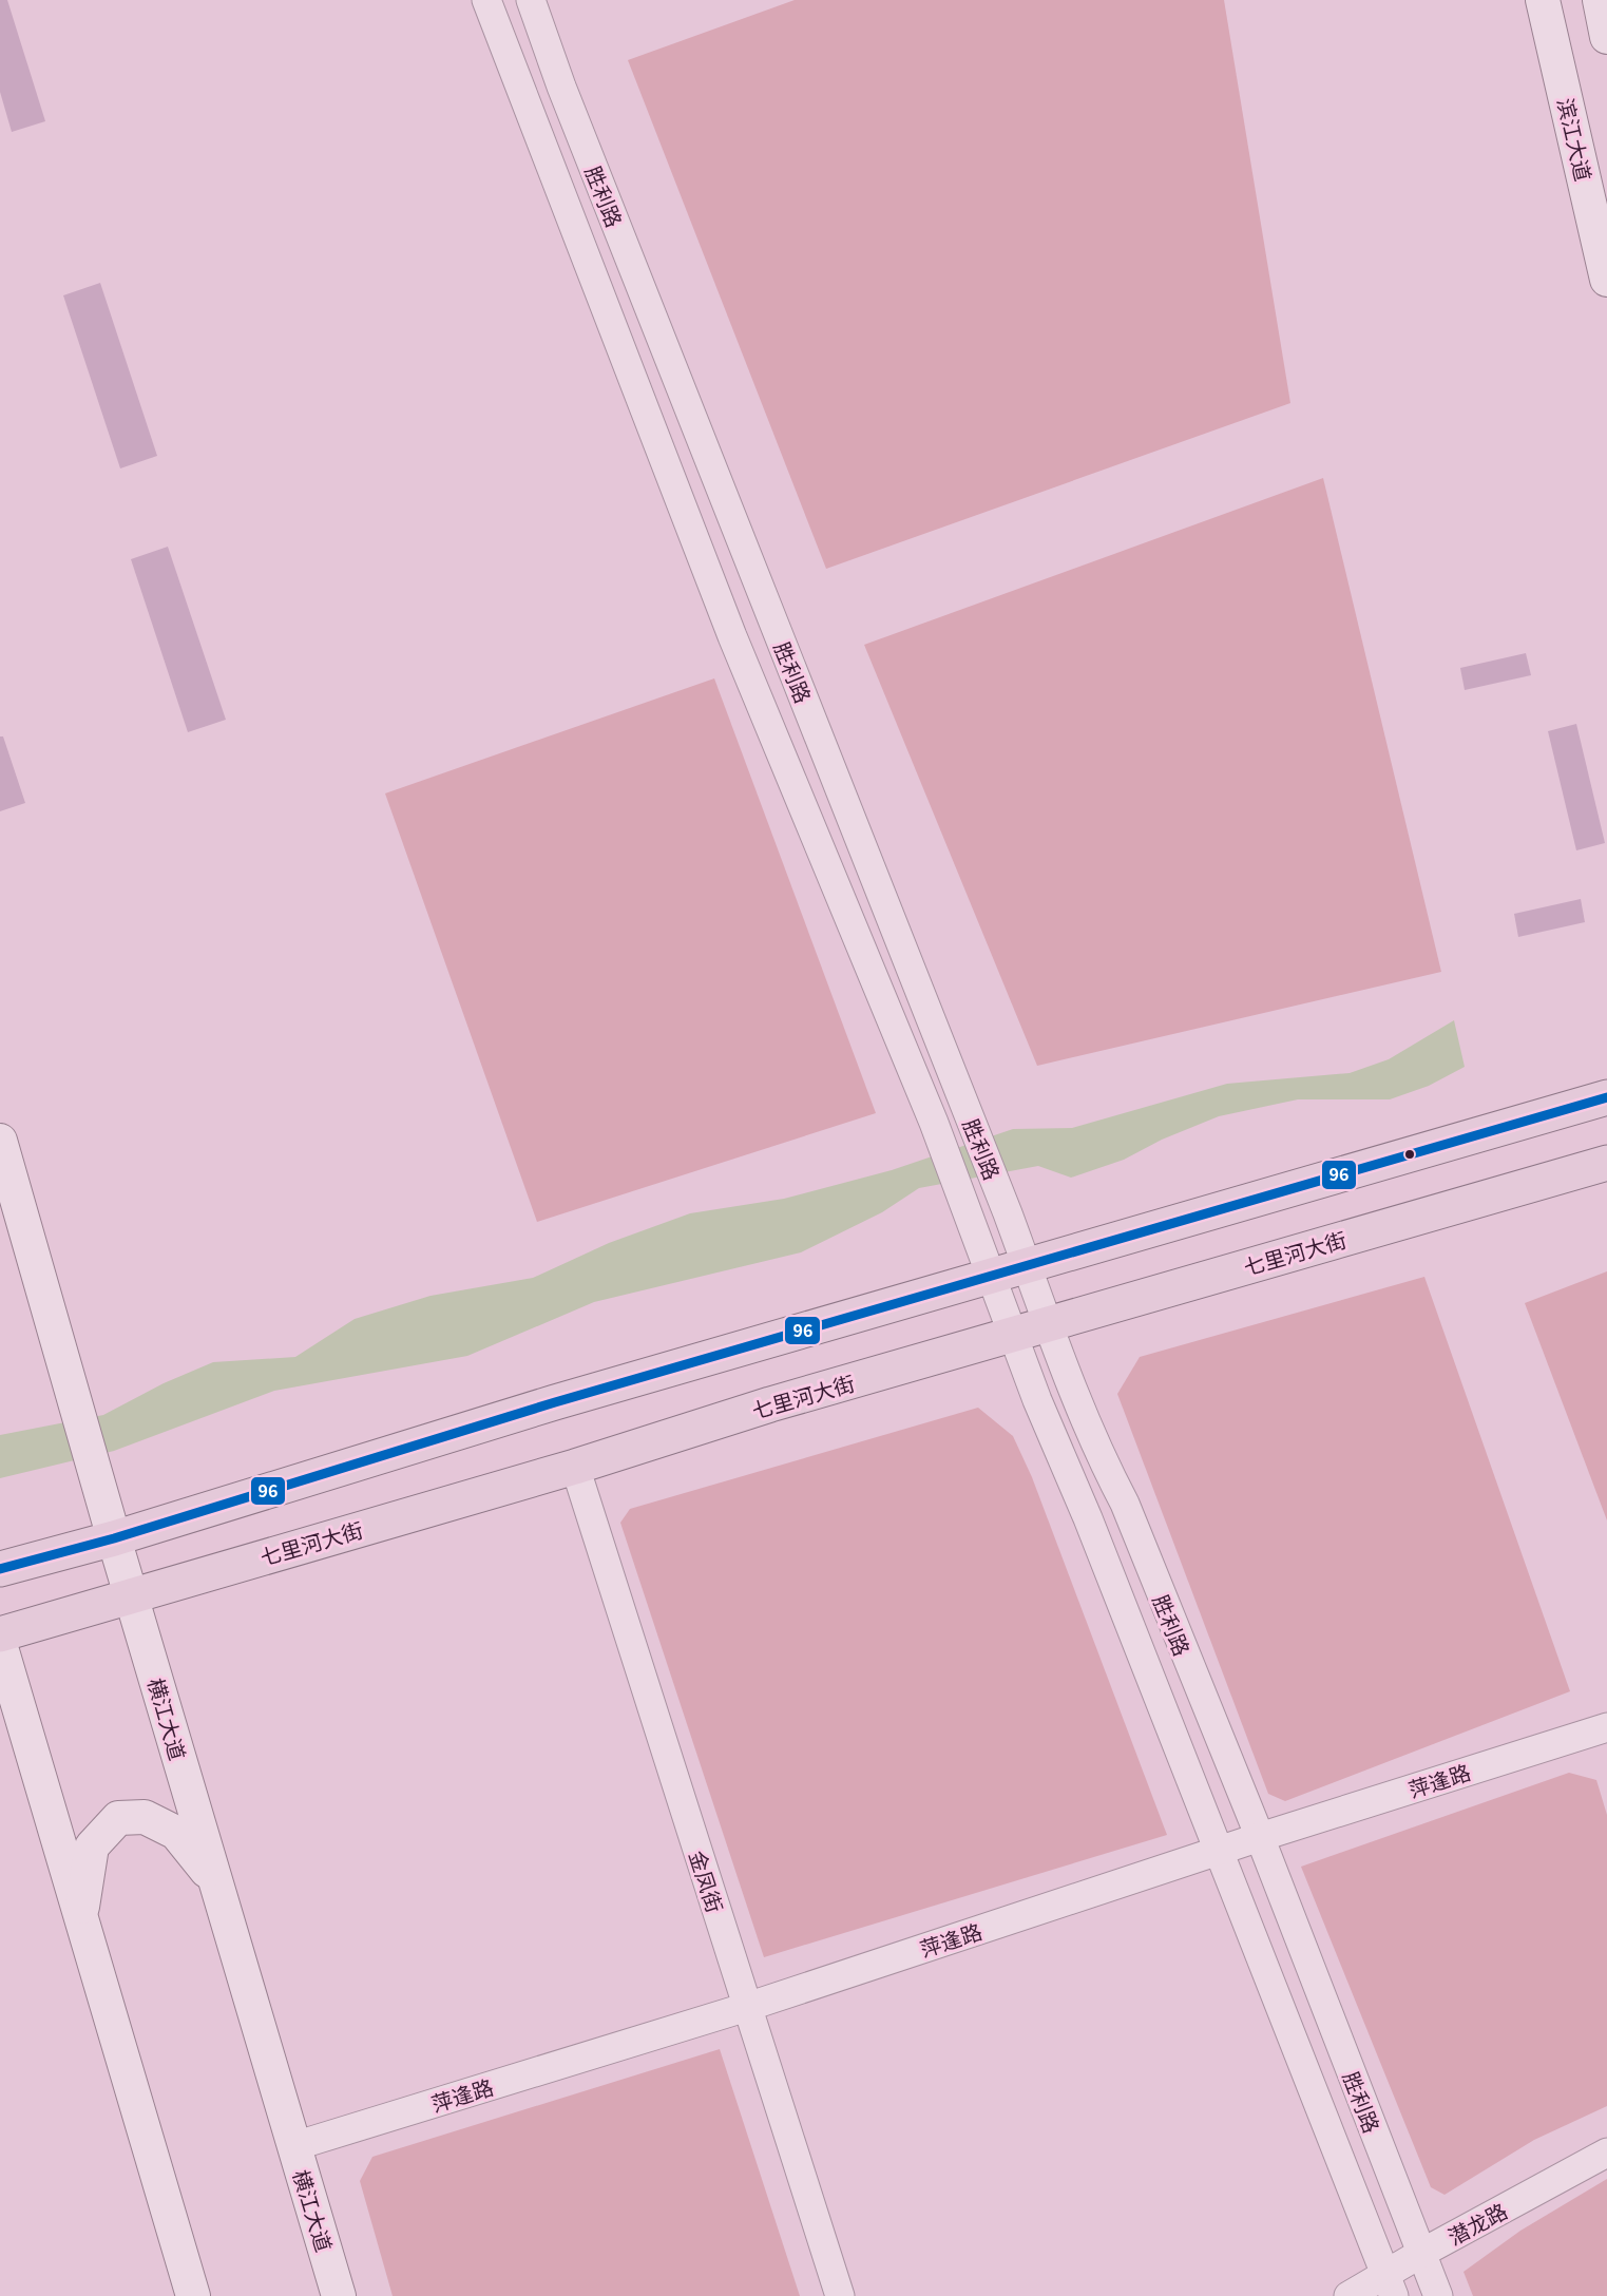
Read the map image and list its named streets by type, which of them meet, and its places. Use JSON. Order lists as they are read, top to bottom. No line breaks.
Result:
{"streets":{"main road":["滨江大道","七里河大街","横江大道"],"street":["胜利路","萍逢路","金凤街","潜龙路"]},"crossings":[["胜利路","七里河大街"],["胜利路","萍逢路"],["胜利路","潜龙路"],["七里河大街","横江大道"],["七里河大街","金凤街"],["横江大道","萍逢路"],["萍逢路","金凤街"]],"lines":["transit line 96"]}
